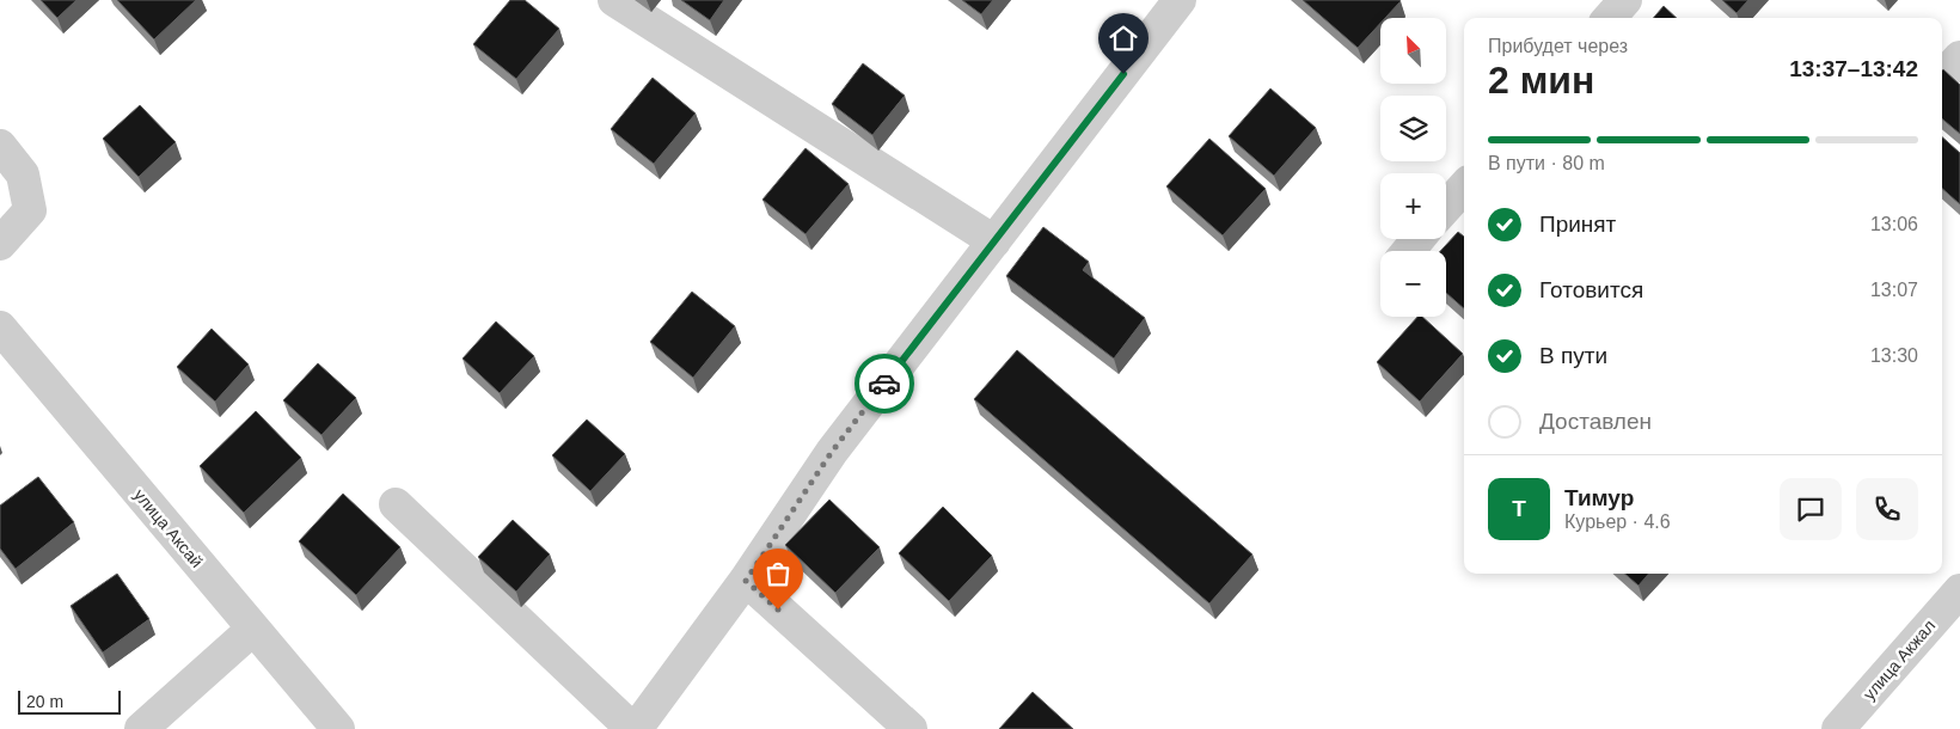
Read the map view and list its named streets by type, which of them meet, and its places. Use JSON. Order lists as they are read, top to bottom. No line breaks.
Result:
{"streets":{"street":["улица Аксай","улица Акжал"]},"scale_bar":"20 m","north":"top left","page":{"map_buttons":["+","−"],"heading":["2 мин","Прибудет через","13:37–13:42"],"panel":["Тимур","Курьер · 4.6"],"bar":"В пути · 80 m","list":[["Принят","13:06"],["Готовится","13:07"],["В пути","13:30"],"Доставлен"],"round":"Т","scale":"20 m"}}
